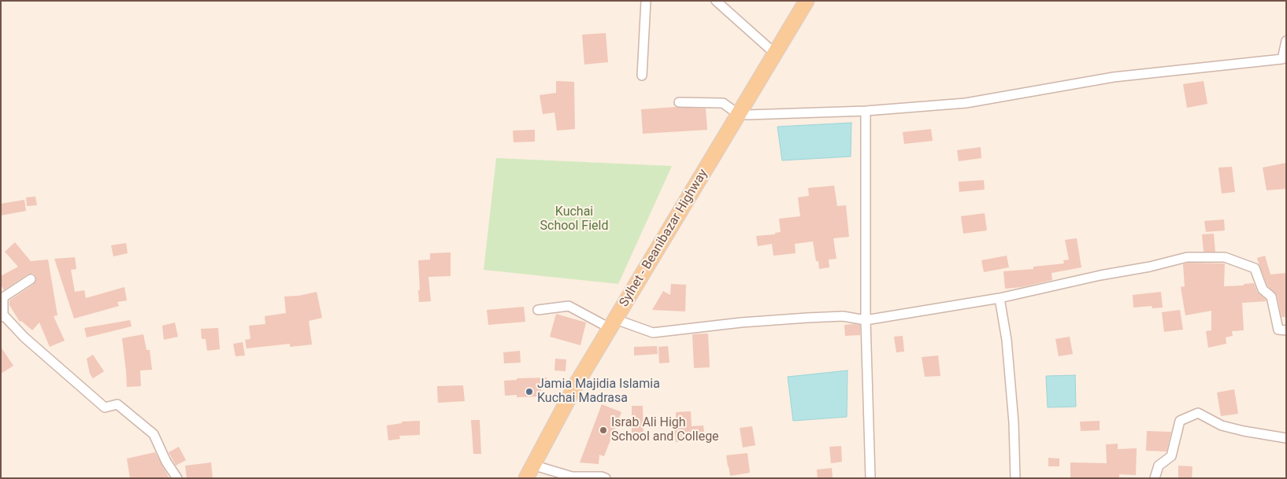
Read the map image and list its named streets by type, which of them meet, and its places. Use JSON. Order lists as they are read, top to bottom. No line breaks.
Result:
{"streets":{"main road":["Sylhet - Beanibazar Highway"]},"parks":["Kuchai School Field"],"places":["Jamia Majidia Islamia Kuchai Madrasa","Israb Ali High School and College"]}
